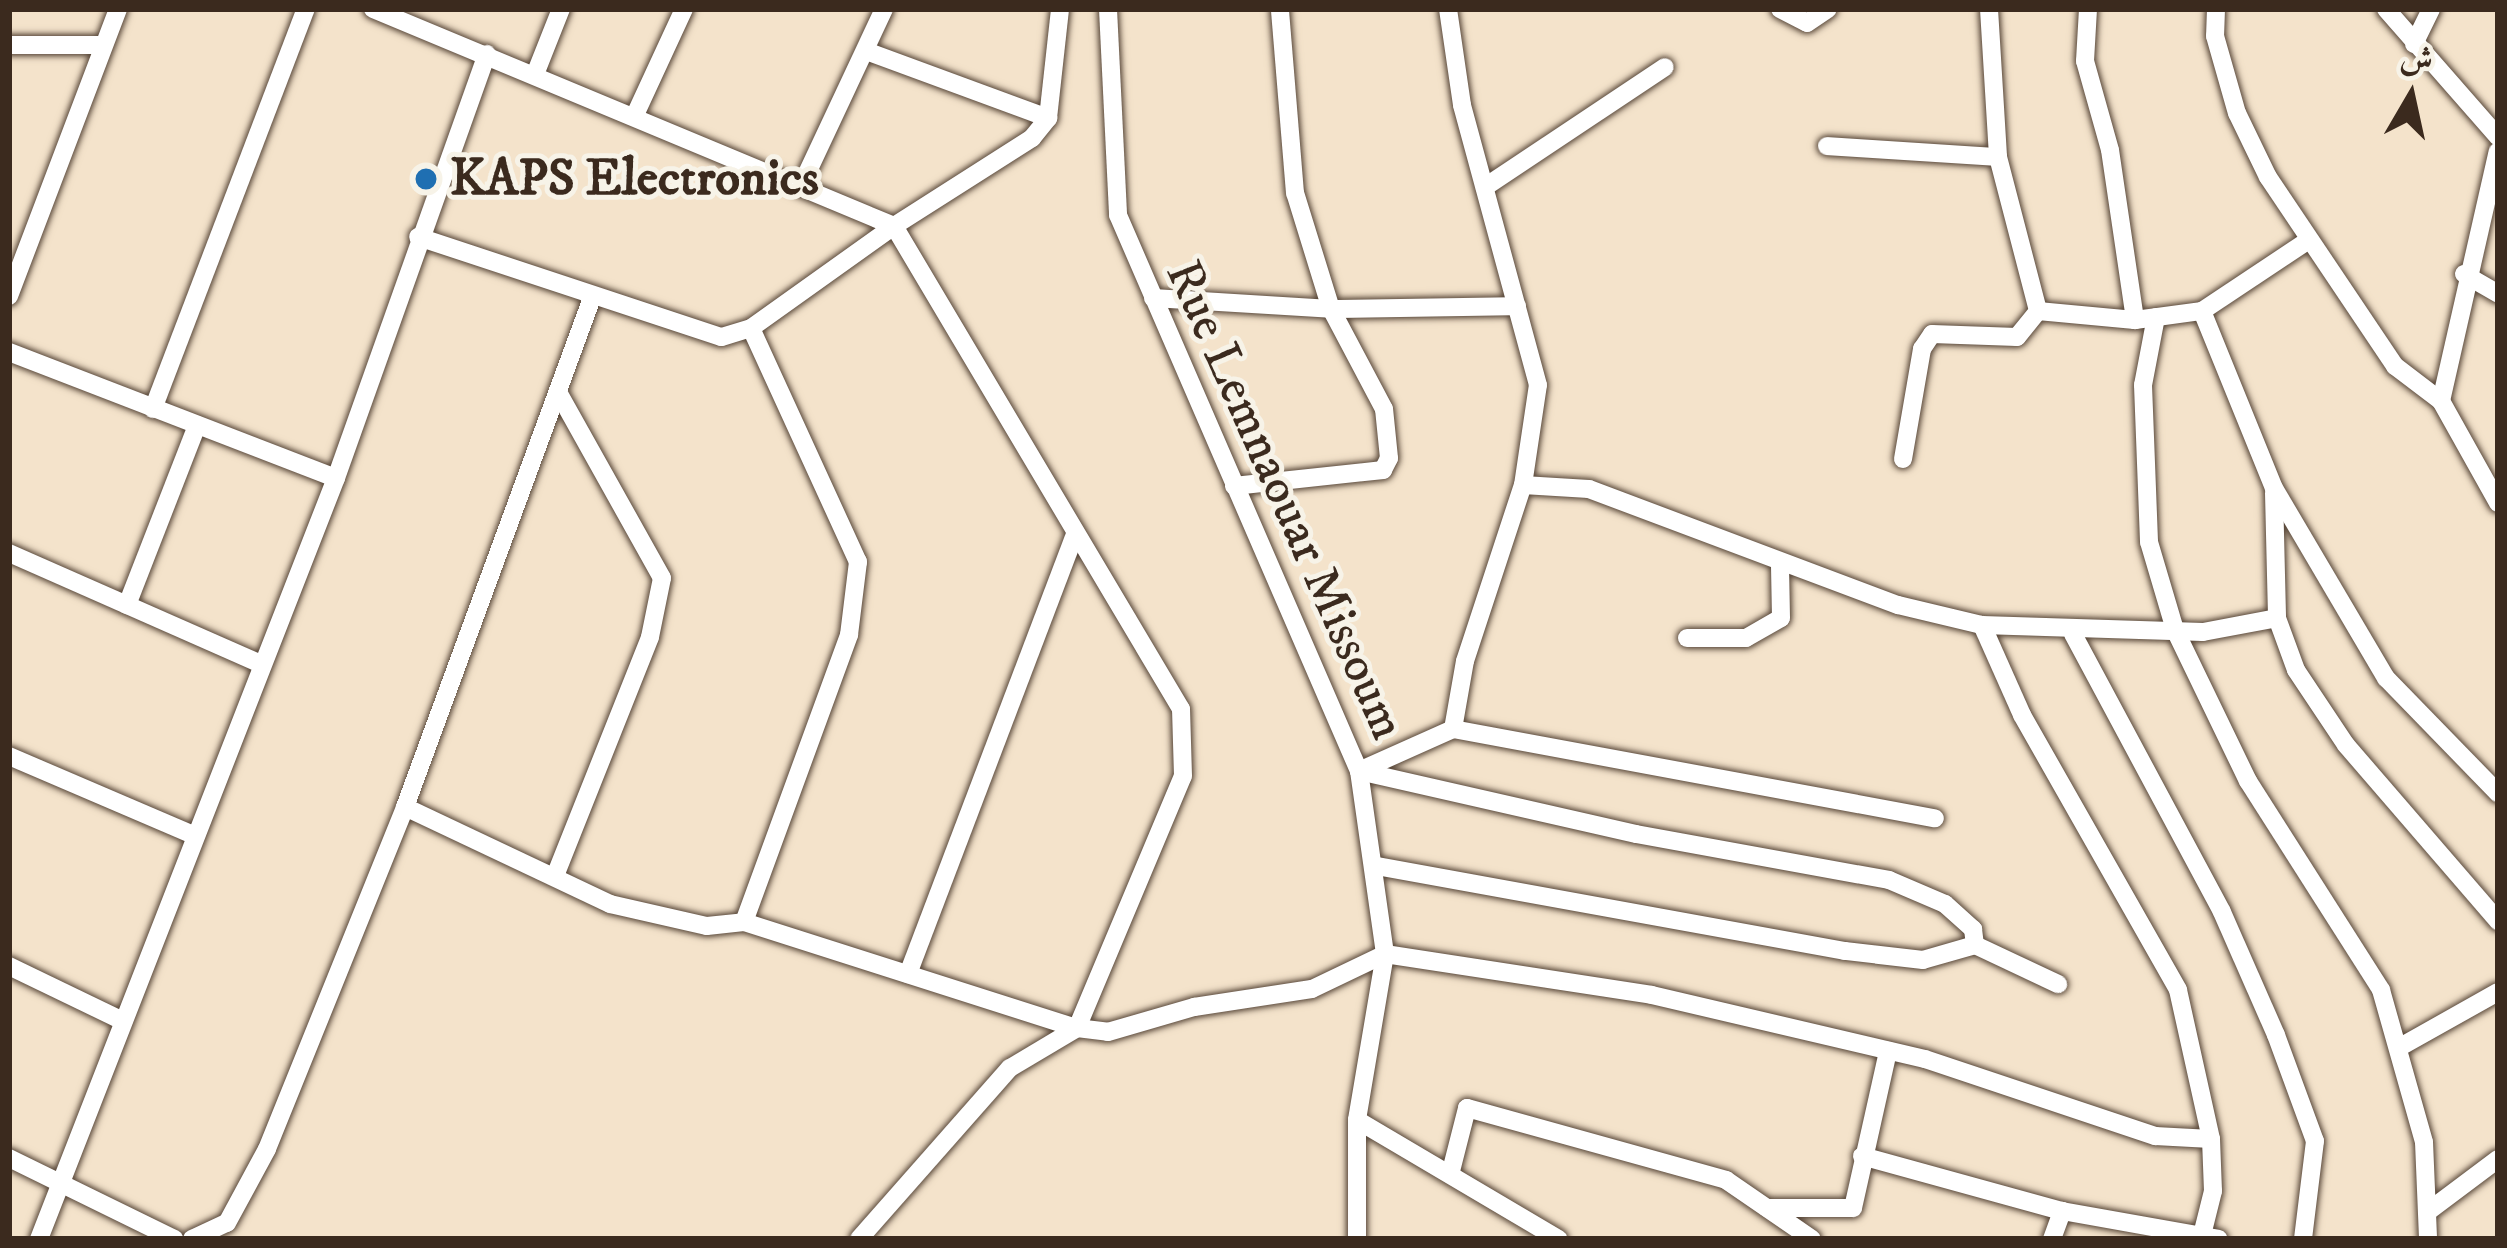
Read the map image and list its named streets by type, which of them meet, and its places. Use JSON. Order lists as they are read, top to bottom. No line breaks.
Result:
{"streets":{"street":["Rue Lemnaouar Missoum"]},"places":["KAPS Electronics"],"north":"top"}
